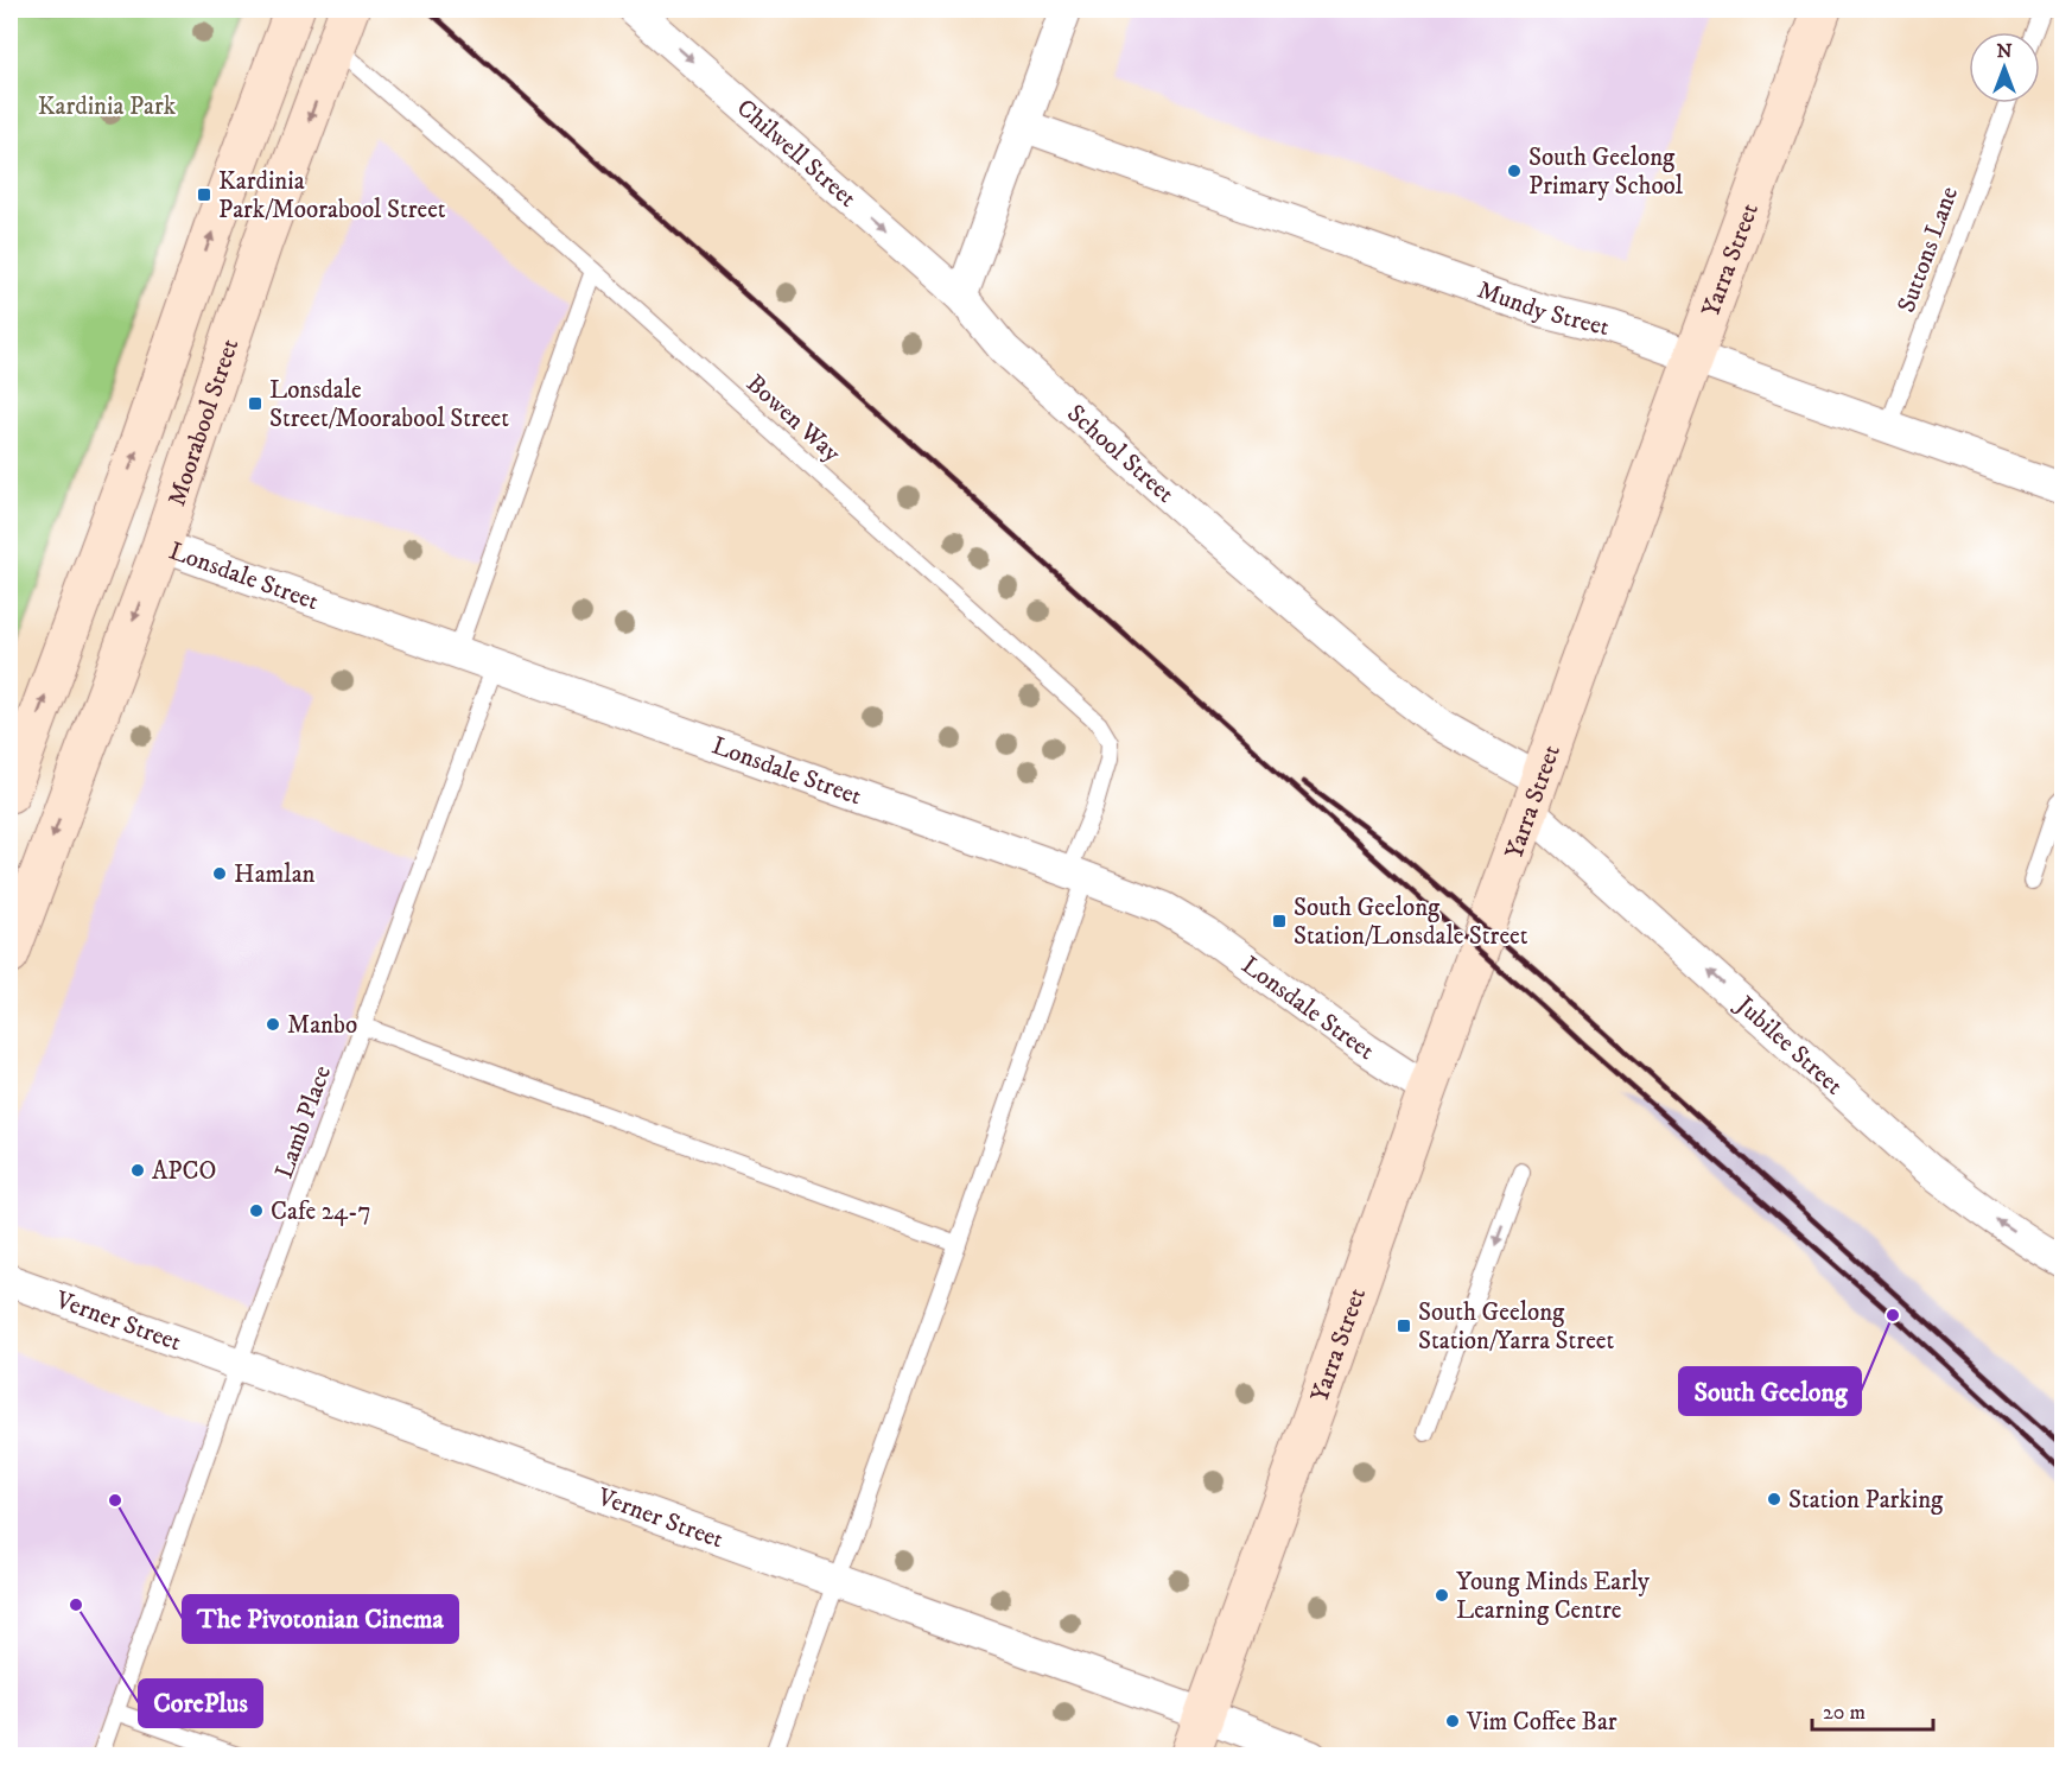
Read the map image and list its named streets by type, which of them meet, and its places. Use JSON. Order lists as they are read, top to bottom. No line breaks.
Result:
{"streets":{"street":["Chilwell Street","Yarra Street","Mundy Street","Moorabool Street","School Street","Lonsdale Street","Jubilee Street","Verner Street"],"lane":["Suttons Lane","Bowen Way","Lamb Place"]},"crossings":[["Chilwell Street","School Street"],["Suttons Lane","Mundy Street"],["Yarra Street","Mundy Street"],["Yarra Street","School Street"],["Yarra Street","Lonsdale Street"],["Yarra Street","Jubilee Street"],["Yarra Street","Verner Street"],["Bowen Way","Moorabool Street"],["Bowen Way","Lonsdale Street"],["Bowen Way","Verner Street"],["Moorabool Street","Lonsdale Street"],["School Street","Jubilee Street"],["Lonsdale Street","Lamb Place"],["Lamb Place","Verner Street"]],"one_way":["Chilwell Street","Jubilee Street"],"parks":["Kardinia Park"],"places":{"other":["South Geelong Primary School","Hamlan","Manbo","APCO","Cafe 24-7","South Geelong","Station Parking","The Pivotonian Cinema","Young Minds Early Learning Centre","CorePlus","Vim Coffee Bar"],"transit":["Kardinia Park/Moorabool Street","Lonsdale Street/Moorabool Street","South Geelong Station/Lonsdale Street","South Geelong Station/Yarra Street"]},"scale_bar":"20 m","north":"top"}
